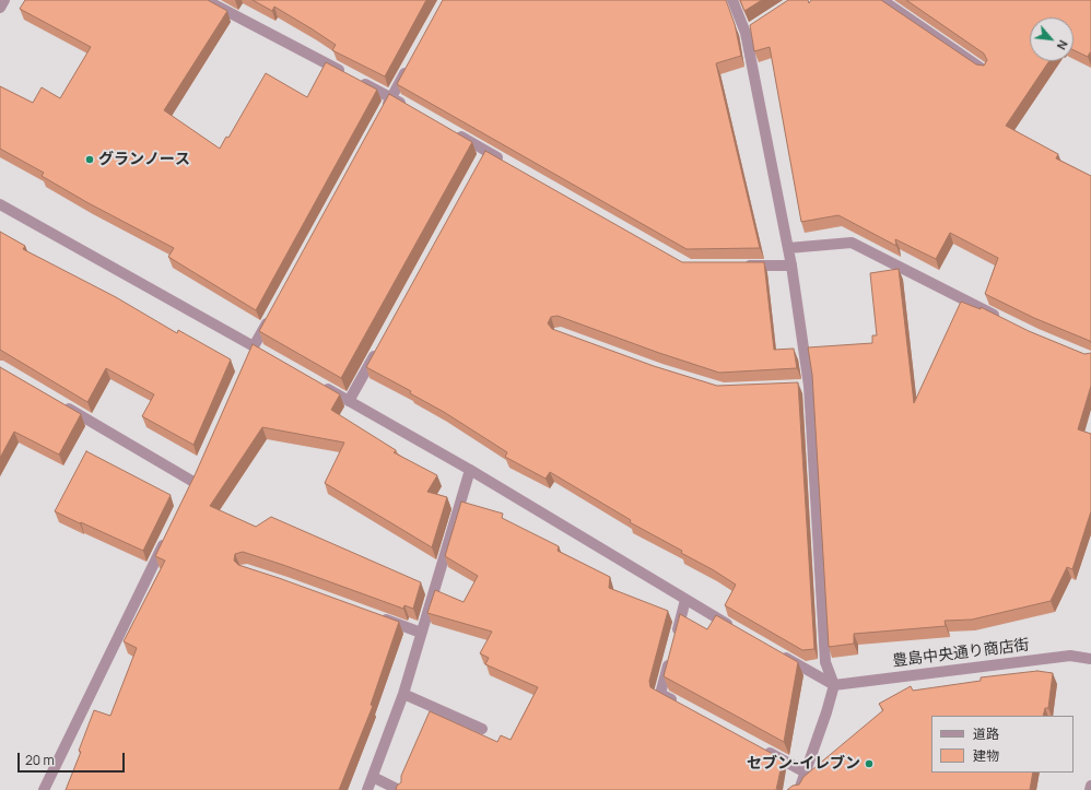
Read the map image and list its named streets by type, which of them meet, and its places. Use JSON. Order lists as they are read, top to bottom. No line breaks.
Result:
{"streets":{"street":["豊島中央通り商店街"]},"places":["グランノース","セブン-イレブン"],"legend":["道路","建物"],"scale_bar":"20 m","north":"bottom right"}
